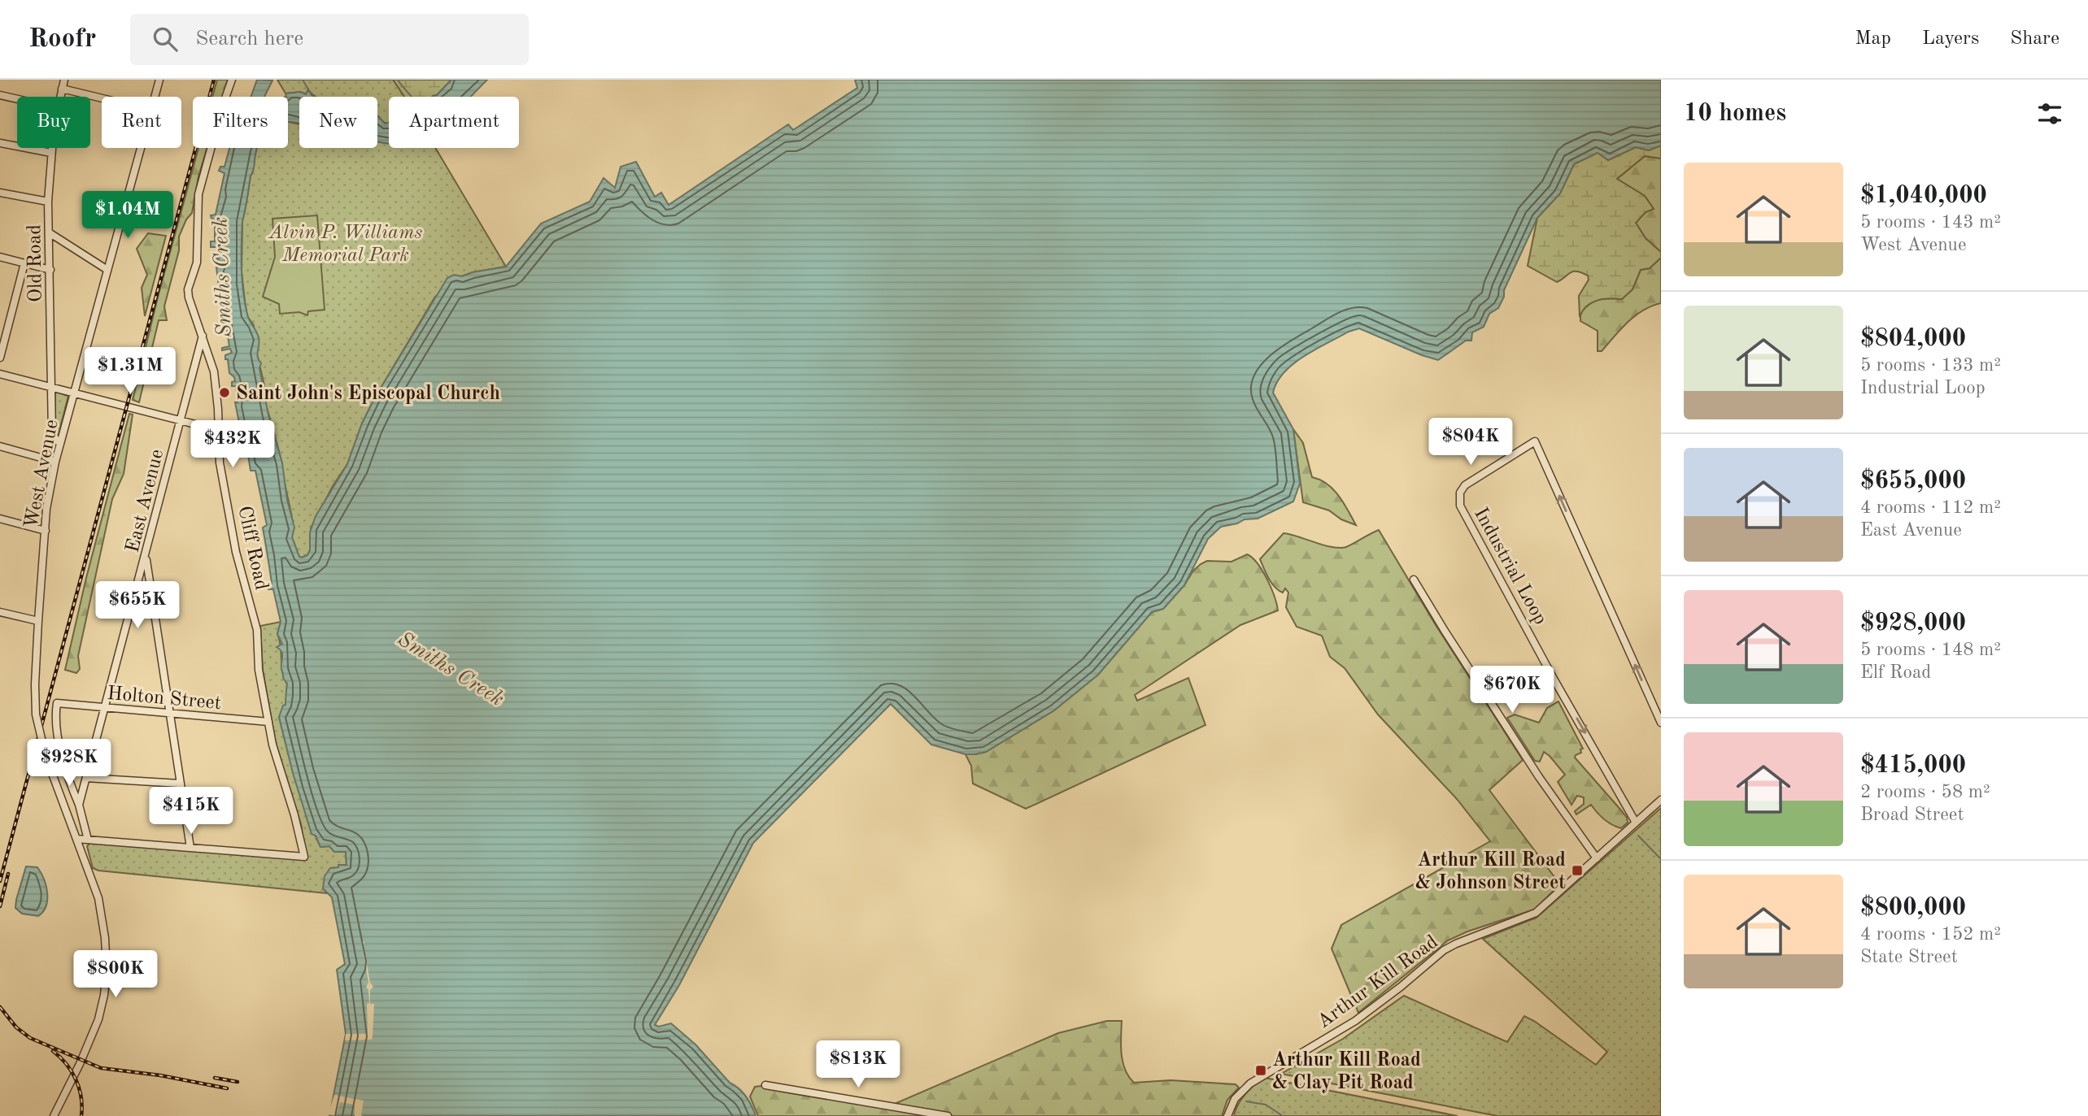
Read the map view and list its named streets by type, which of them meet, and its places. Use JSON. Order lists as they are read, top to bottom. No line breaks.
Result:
{"streets":{"street":["Old Road","West Avenue","East Avenue","Cliff Road","Industrial Loop","Holton Street","Arthur Kill Road"]},"crossings":[["Old Road","West Avenue"],["East Avenue","Cliff Road"],["East Avenue","Holton Street"],["Cliff Road","Holton Street"],["Industrial Loop","Arthur Kill Road"]],"water":["Smiths Creek"],"parks":["Alvin P. Williams Memorial Park"],"places":{"other":["Saint John's Episcopal Church"],"transit":["Arthur Kill Road & Johnson Street","Arthur Kill Road & Clay Pit Road"]},"page":{"header":"Roofr","search":"Search here","nav":["Map","Layers","Share"],"heading":"10 homes","chip":["Buy","Rent","Filters","New","Apartment"],"list":[{"name":"$1,040,000","note":"5 rooms · 143 m² · West Avenue"},{"name":"$804,000","note":"5 rooms · 133 m² · Industrial Loop"},{"name":"$655,000","note":"4 rooms · 112 m² · East Avenue"},{"name":"$928,000","note":"5 rooms · 148 m² · Elf Road"},{"name":"$415,000","note":"2 rooms · 58 m² · Broad Street"},{"name":"$800,000","note":"4 rooms · 152 m² · State Street"}],"price":["$1.04M","$1.31M","$804K","$432K","$655K","$670K","$928K","$415K","$800K","$813K"]}}
